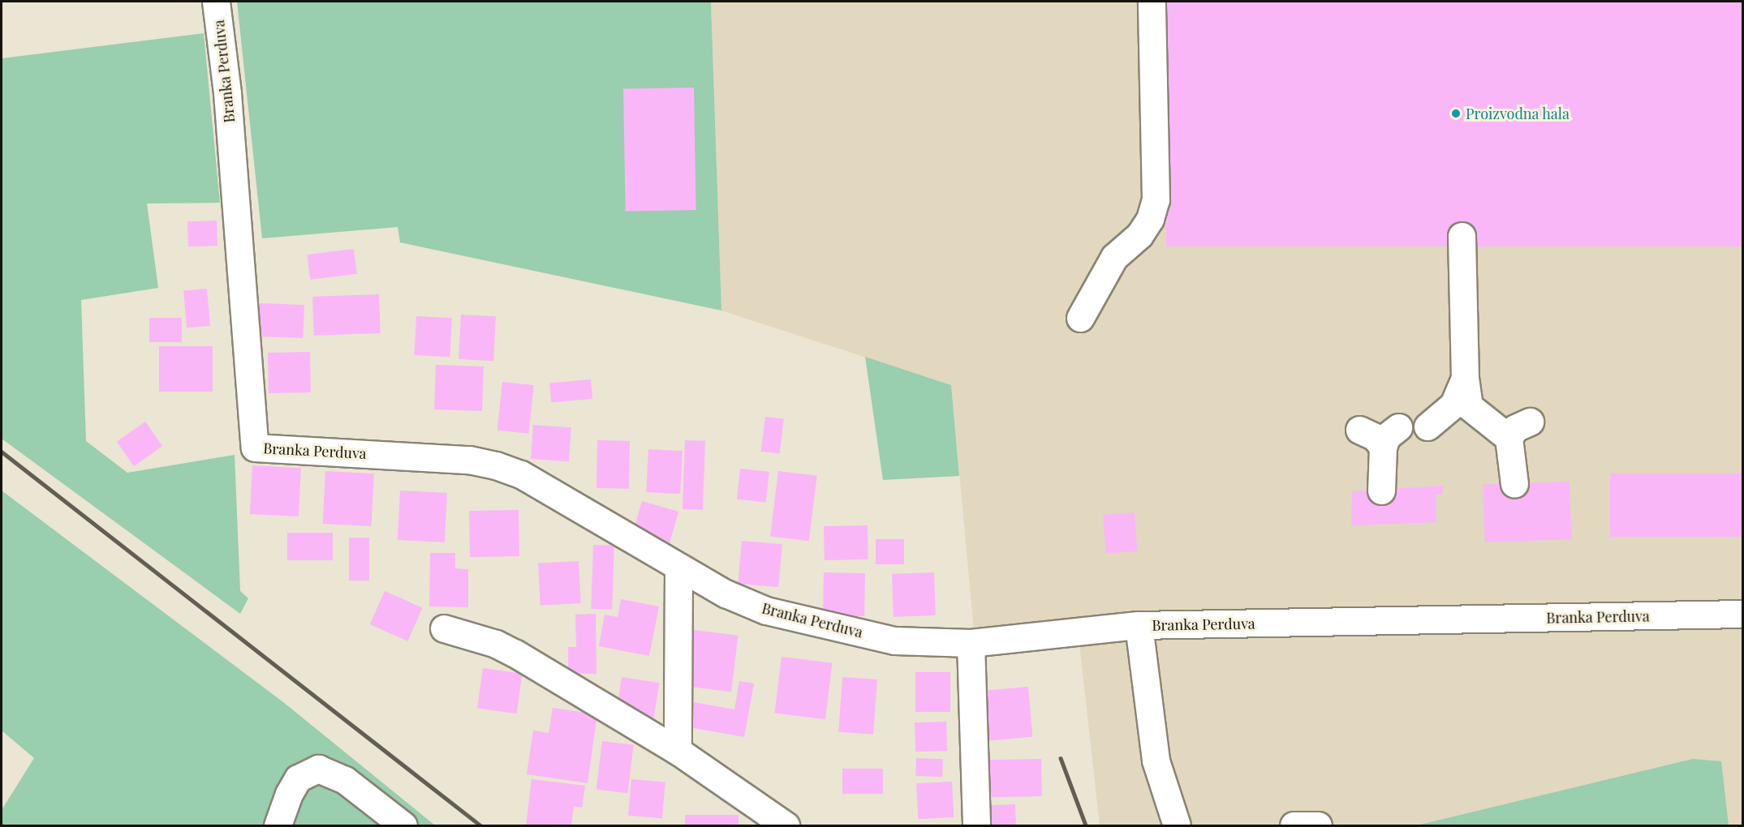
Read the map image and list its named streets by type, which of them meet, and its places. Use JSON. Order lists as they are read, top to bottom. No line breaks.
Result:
{"streets":{"street":["Branka Perduva"]},"places":["Proizvodna hala"]}
